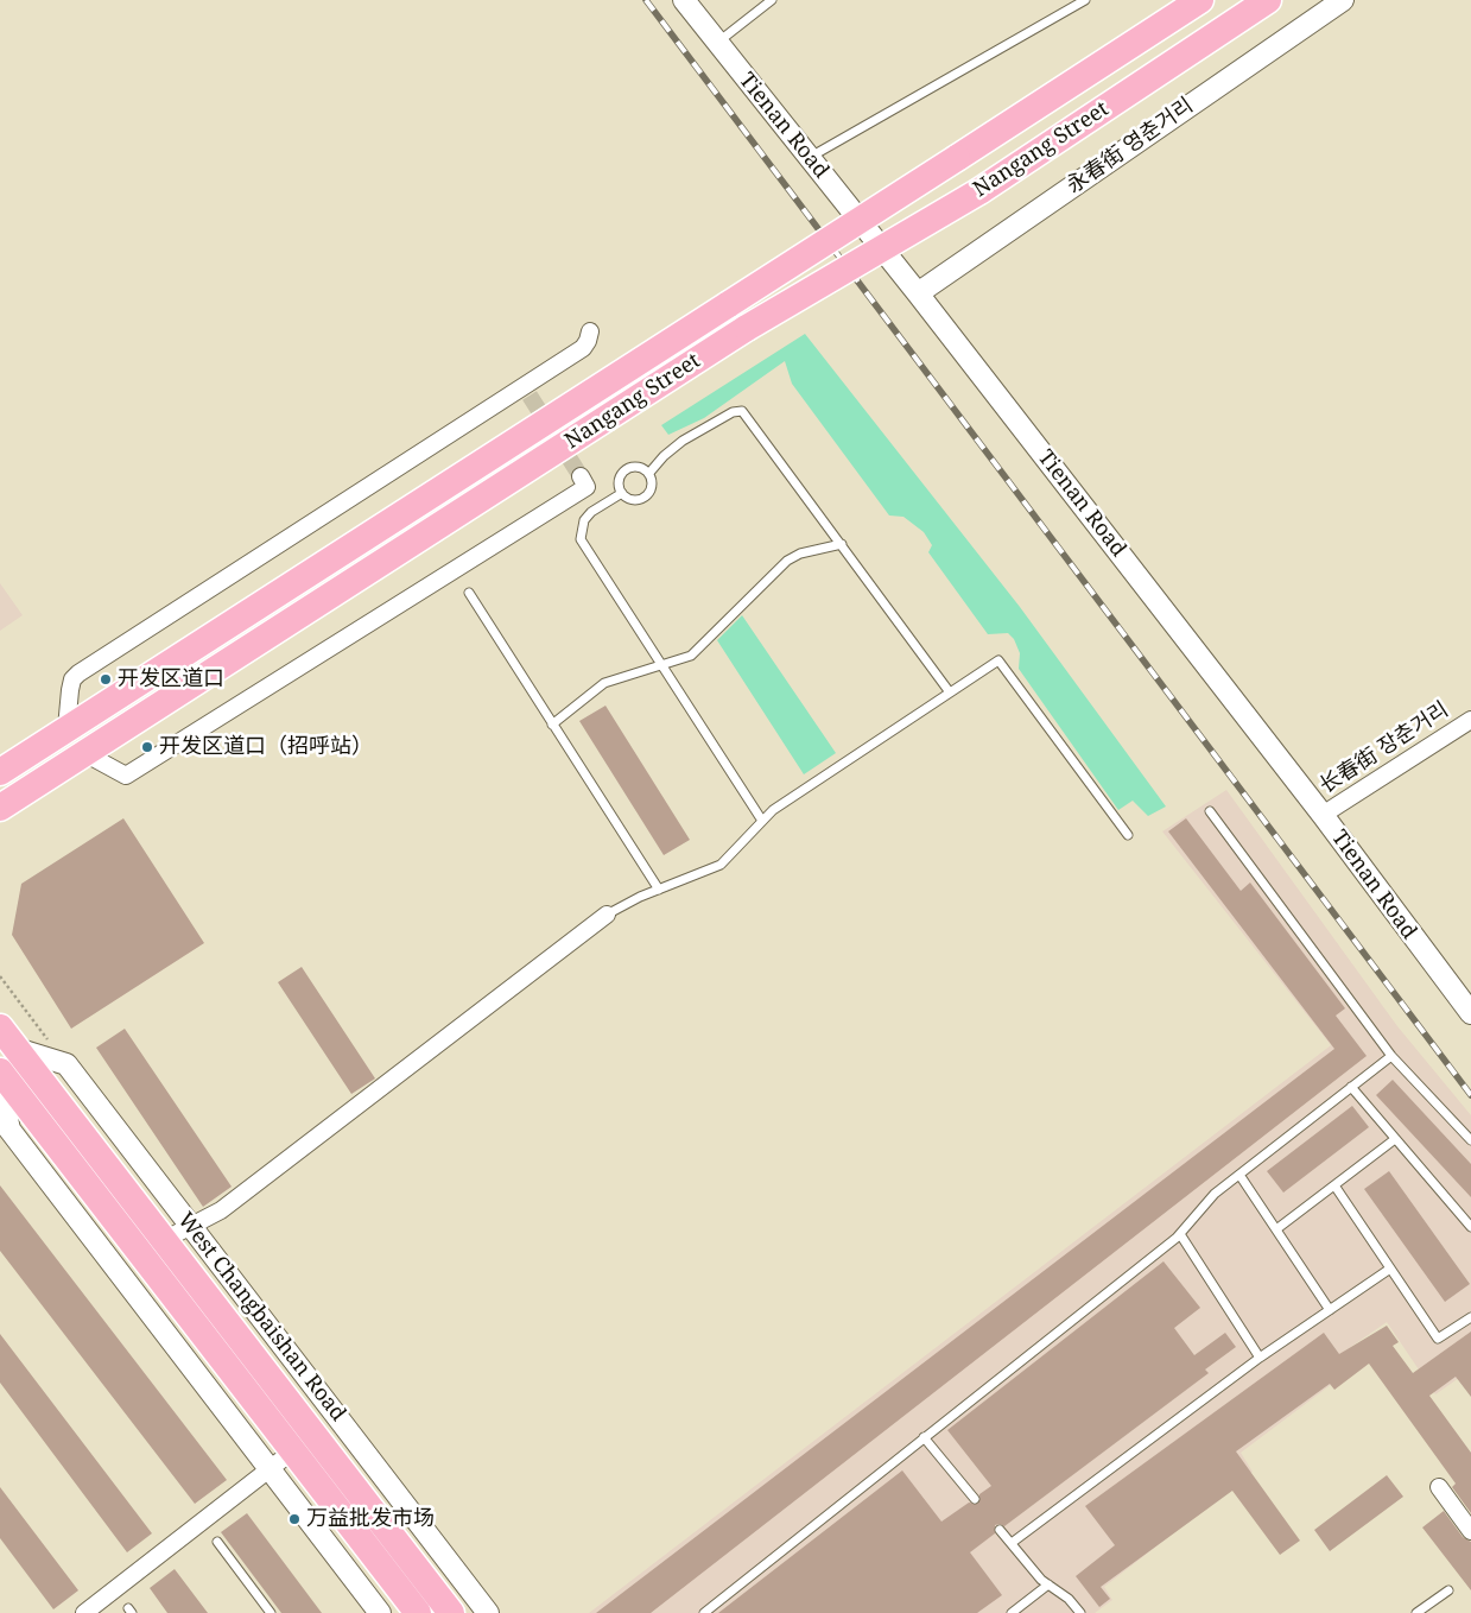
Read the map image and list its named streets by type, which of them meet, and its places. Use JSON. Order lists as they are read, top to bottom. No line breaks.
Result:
{"streets":{"main road":["Nangang Street","West Changbaishan Road"],"street":["Tienan Road","永春街 영춘거리","长春街 장춘거리"]},"crossings":[["Tienan Road","永春街 영춘거리"],["Tienan Road","长春街 장춘거리"]],"places":["开发区道口","开发区道口（招呼站）","万益批发市场"]}
